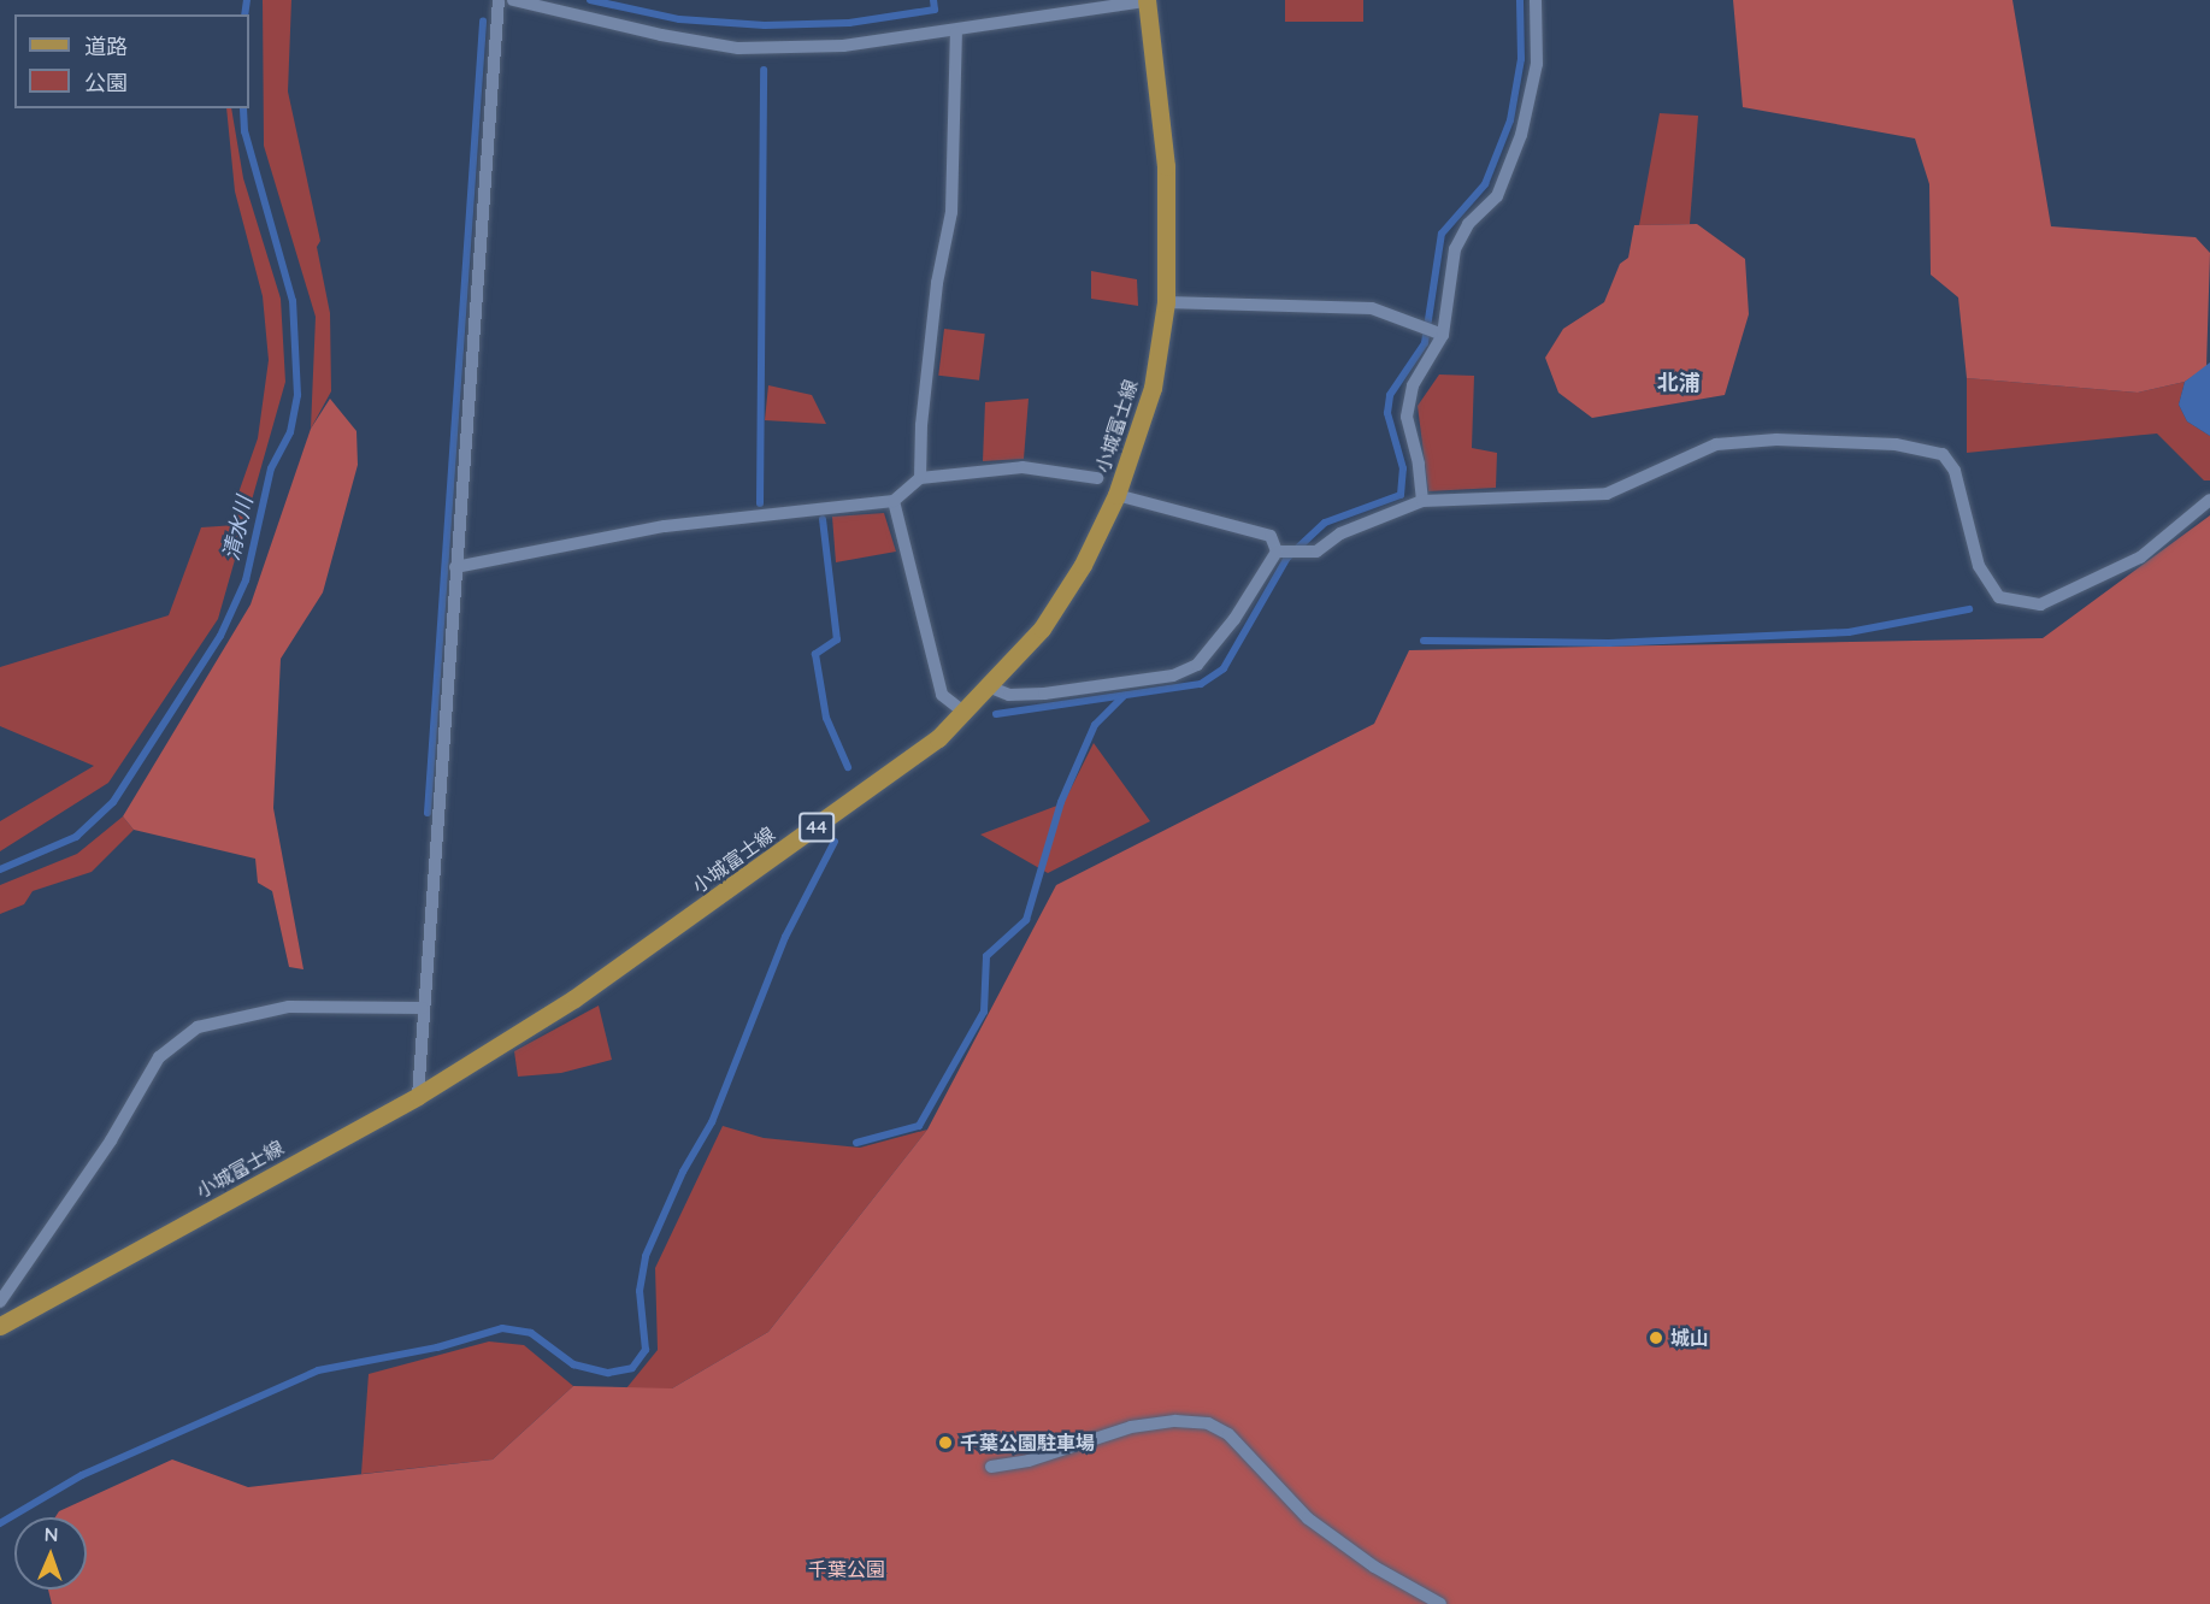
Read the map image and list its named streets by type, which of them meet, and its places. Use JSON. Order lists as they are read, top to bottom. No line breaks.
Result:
{"streets":{"main road":["小城富士線","44"]},"districts":["北浦"],"water":["清水川"],"parks":["千葉公園"],"places":["城山","千葉公園駐車場"],"legend":["道路","公園"],"north":"top"}
